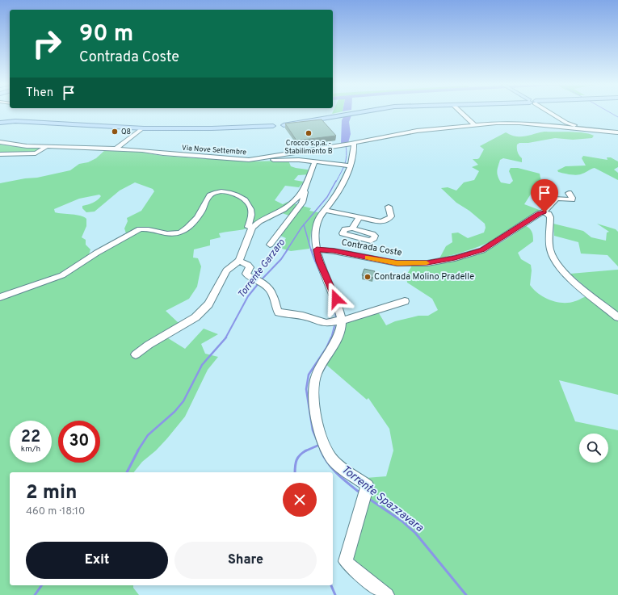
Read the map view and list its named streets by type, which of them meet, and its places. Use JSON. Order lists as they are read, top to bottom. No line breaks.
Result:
{"streets":{"street":["Via Nove Settembre","Contrada Coste"]},"water":["Torrente Garzaro","Torrente Spazzavara"],"places":["Q8","Crocco s.p.a. - Stabilimento B","Contrada Molino Pradelle"],"page":{"turn":["90 m","Contrada Coste"],"then":"Then","speed":"22 km/h","limit":"30","heading":["2 min","460 m · 18:10"],"buttons":["Exit","Share"]}}
